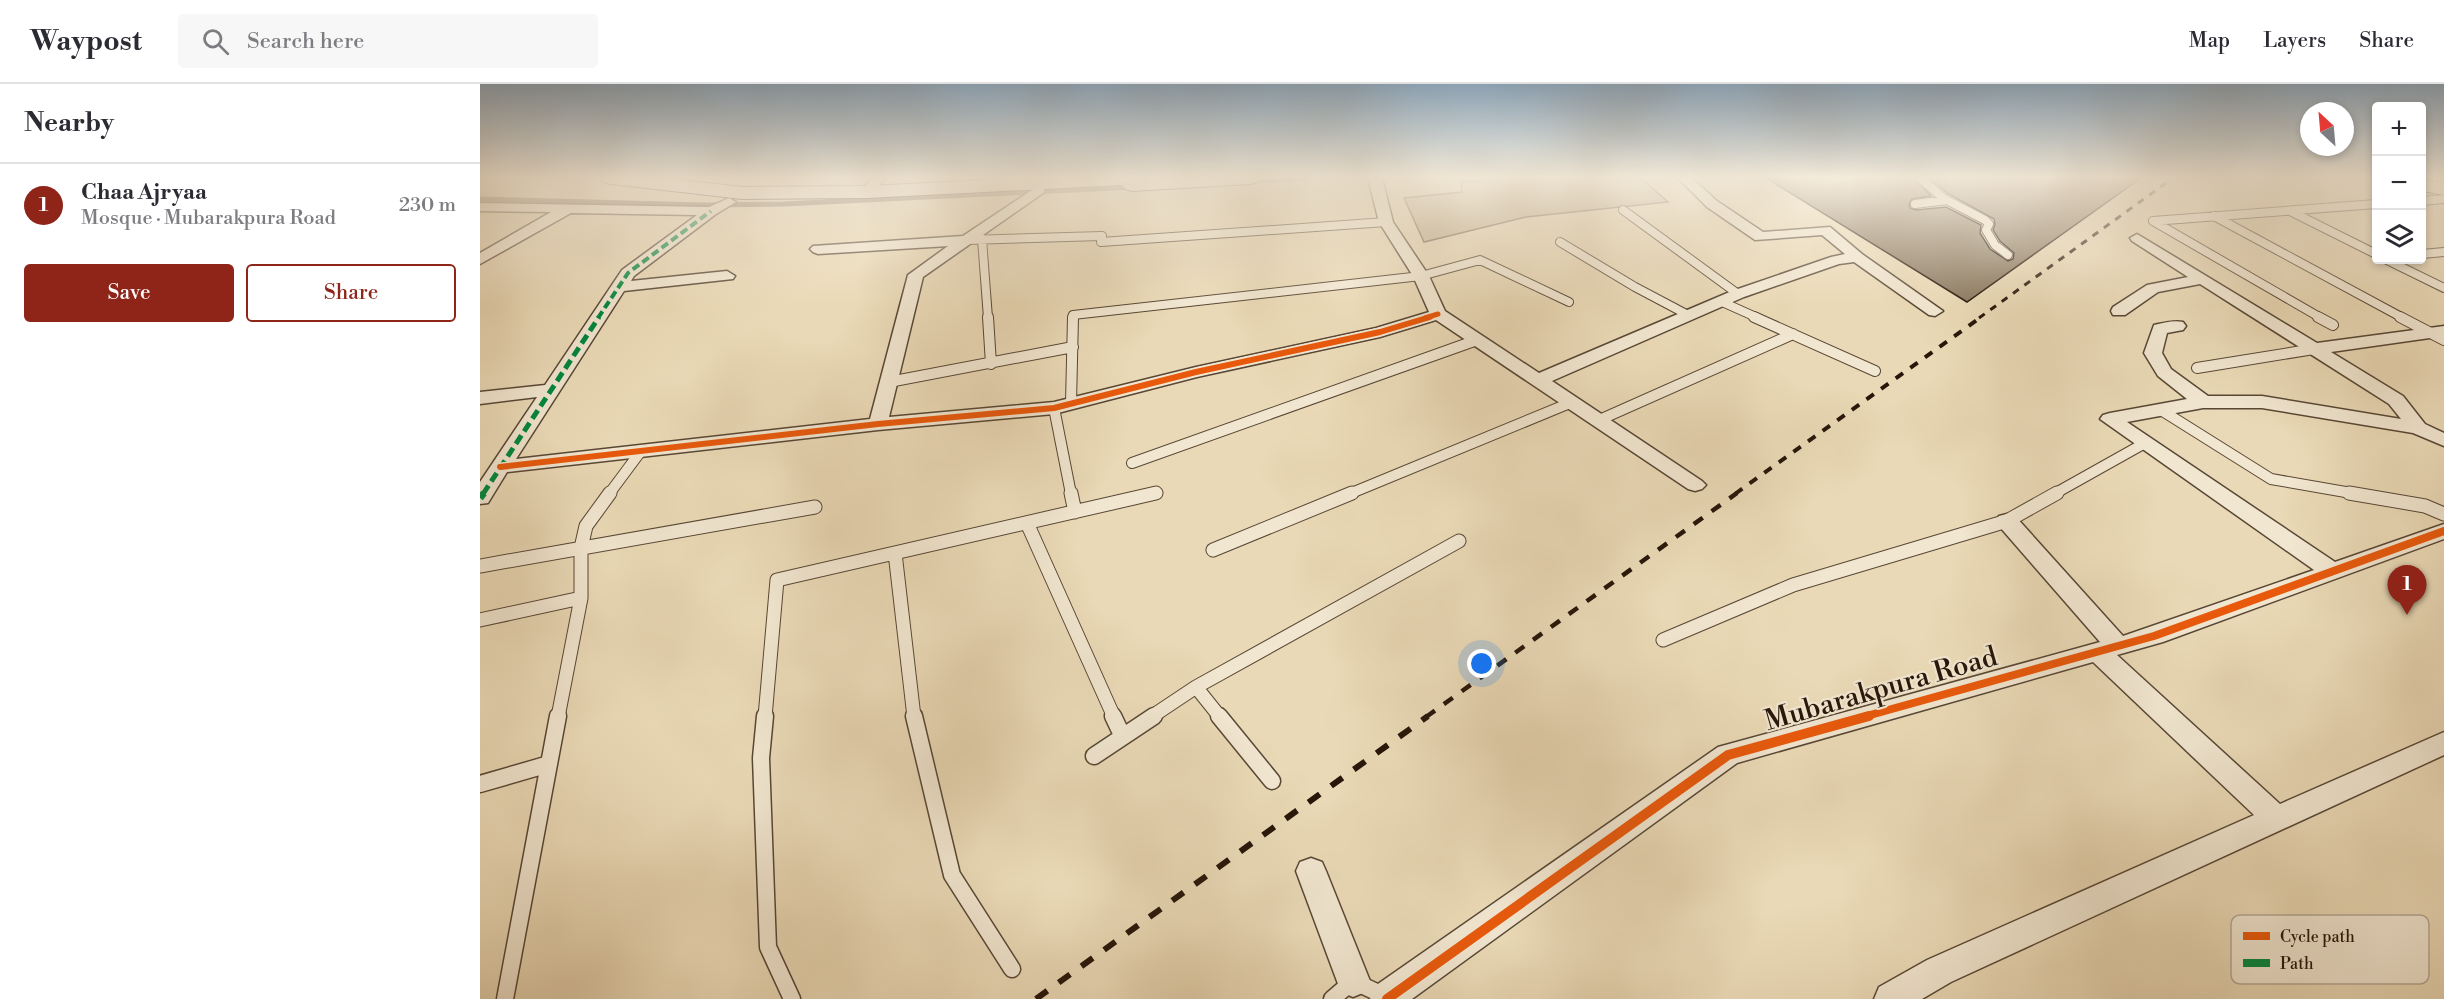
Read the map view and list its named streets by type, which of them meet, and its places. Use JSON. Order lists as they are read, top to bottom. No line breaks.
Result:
{"streets":{"street":["Mubarakpura Road"]},"legend":["Cycle path","Path"],"north":"top left","page":{"header":"Waypost","search":"Search here","nav":["Map","Layers","Share"],"heading":"Nearby","map_buttons":["+","−"],"list":[{"mark":"1","name":"Chaa Ajryaa","note":"Mosque · Mubarakpura Road","value":"230 m"}],"buttons":["Save","Share"],"pins":"1"}}
